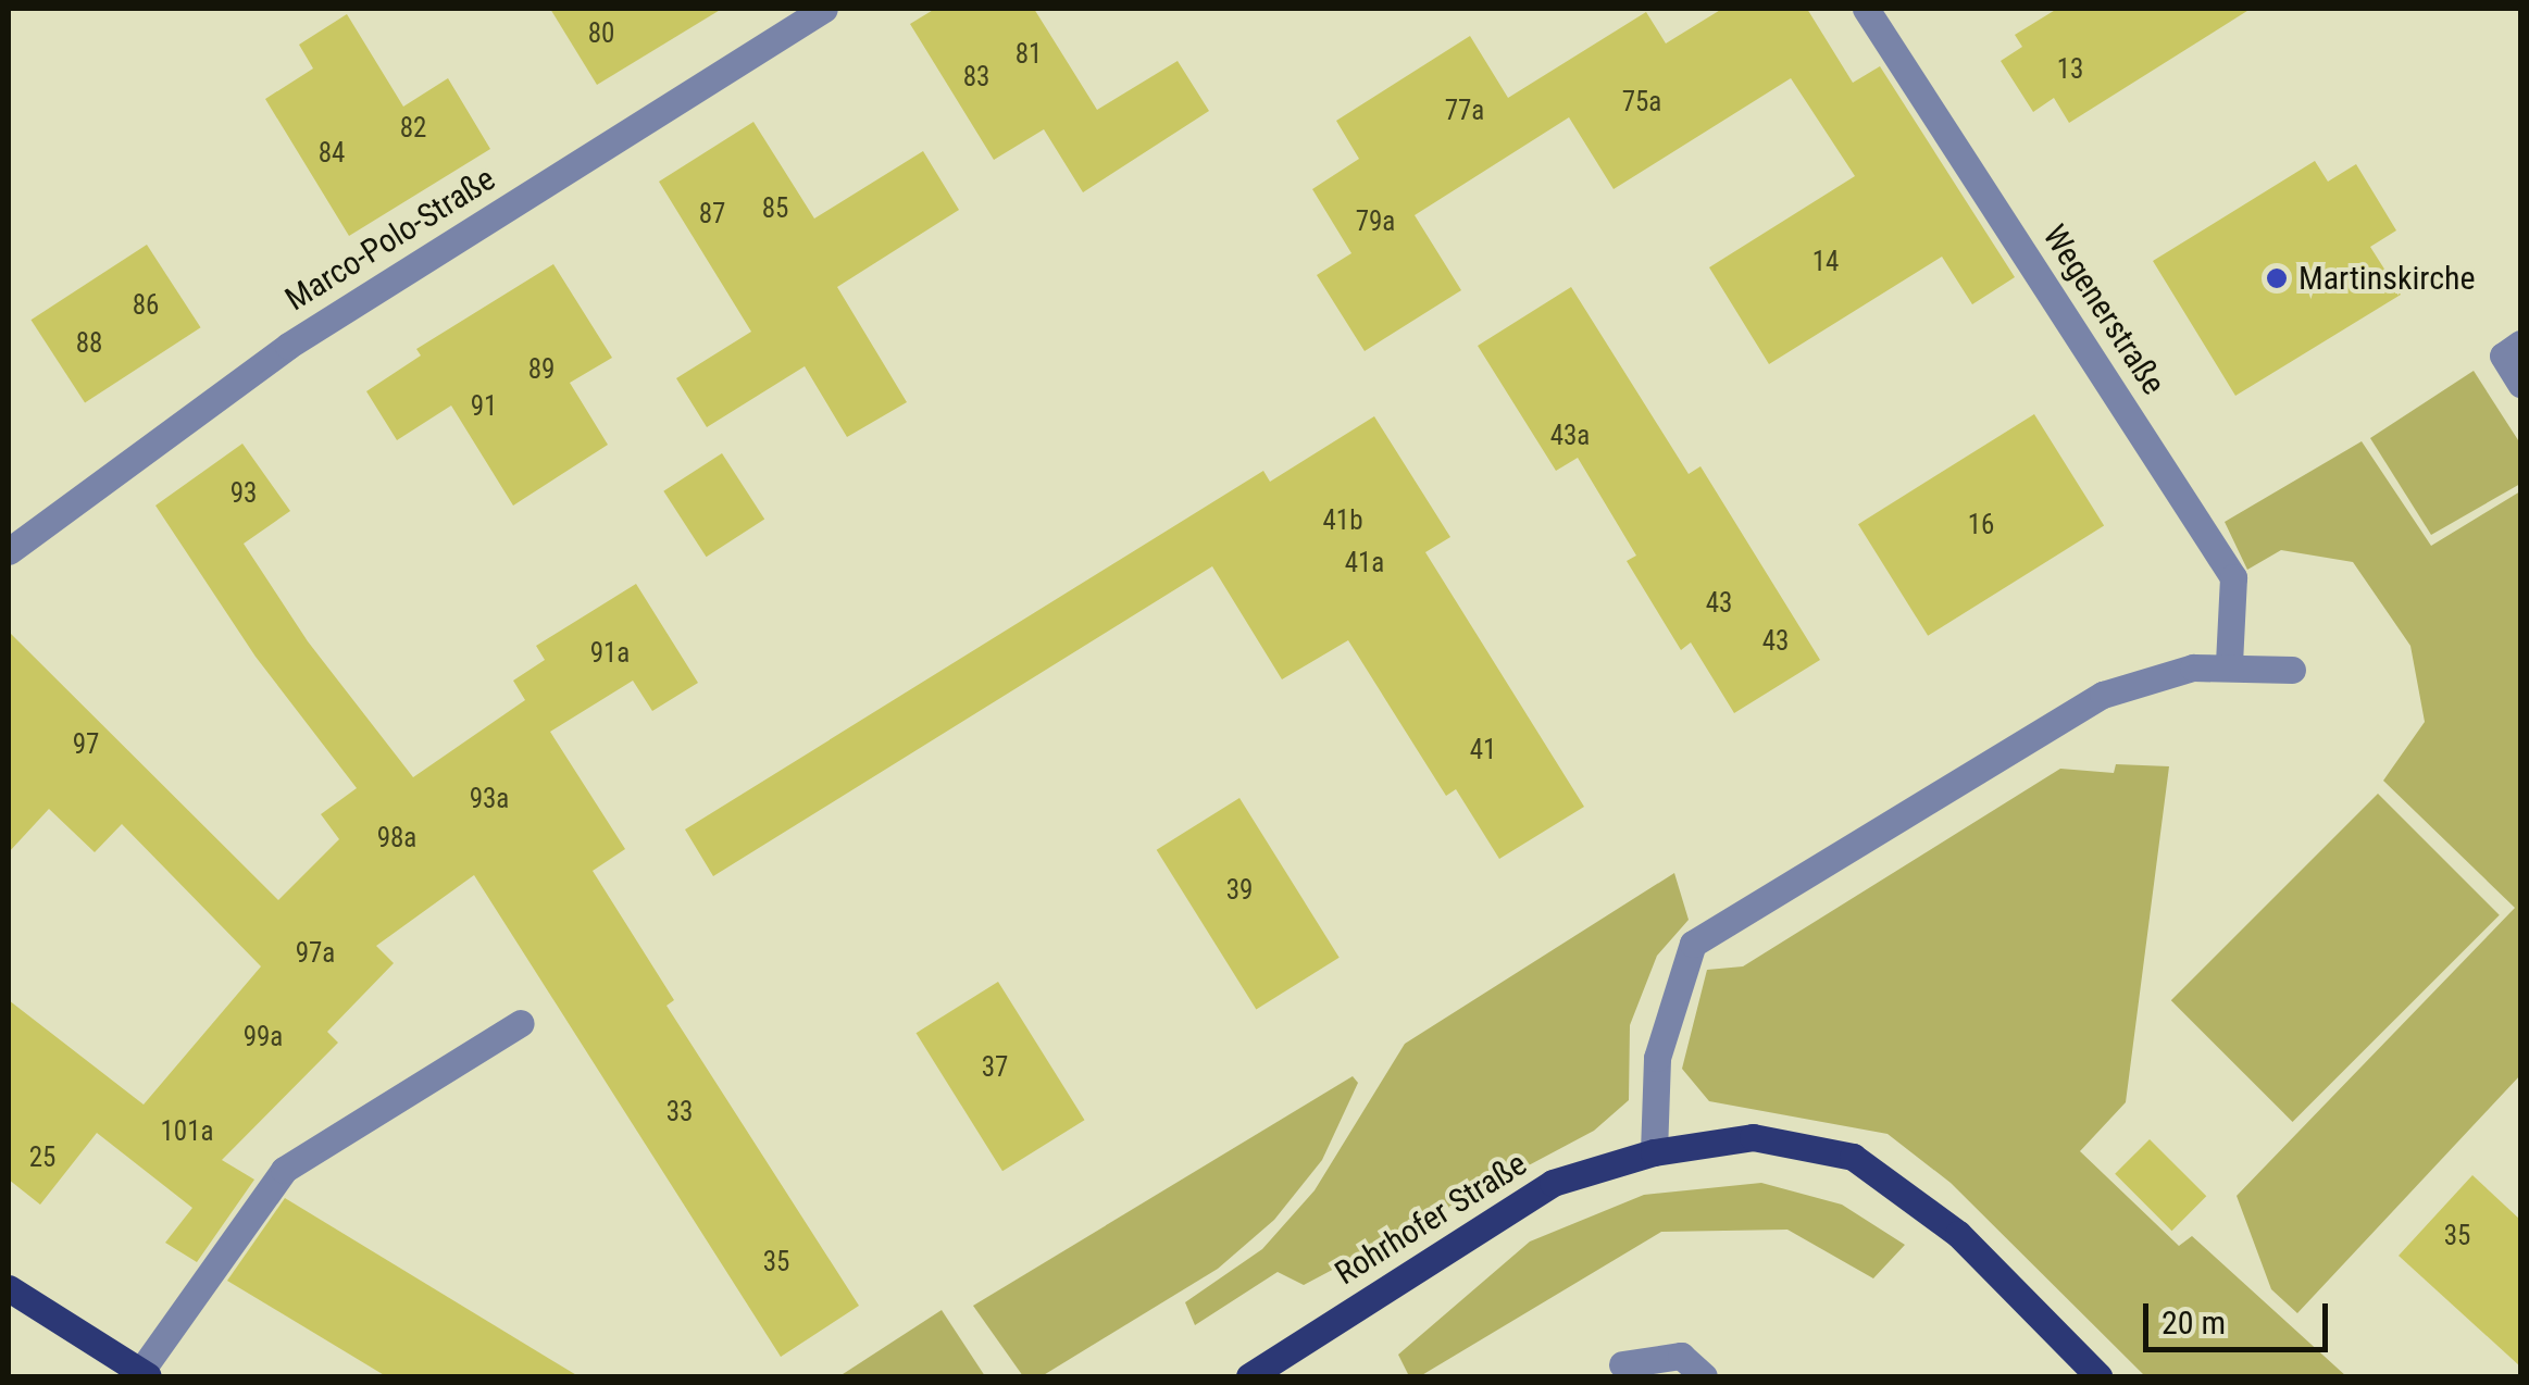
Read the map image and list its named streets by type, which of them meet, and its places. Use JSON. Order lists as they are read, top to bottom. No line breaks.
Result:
{"streets":{"main road":["Rohrhofer Straße"],"street":["Marco-Polo-Straße","Wegenerstraße"]},"places":["Martinskirche"],"house_numbers":["80","81","13","83","75a","77a","82","84","85","87","79a","14","86","88","89","91","43a","93","41b","16","41a","43","43","91a","97","41","93a","98a","39","97a","99a","37","33","101a","25","35","35"],"scale_bar":"20 m"}
